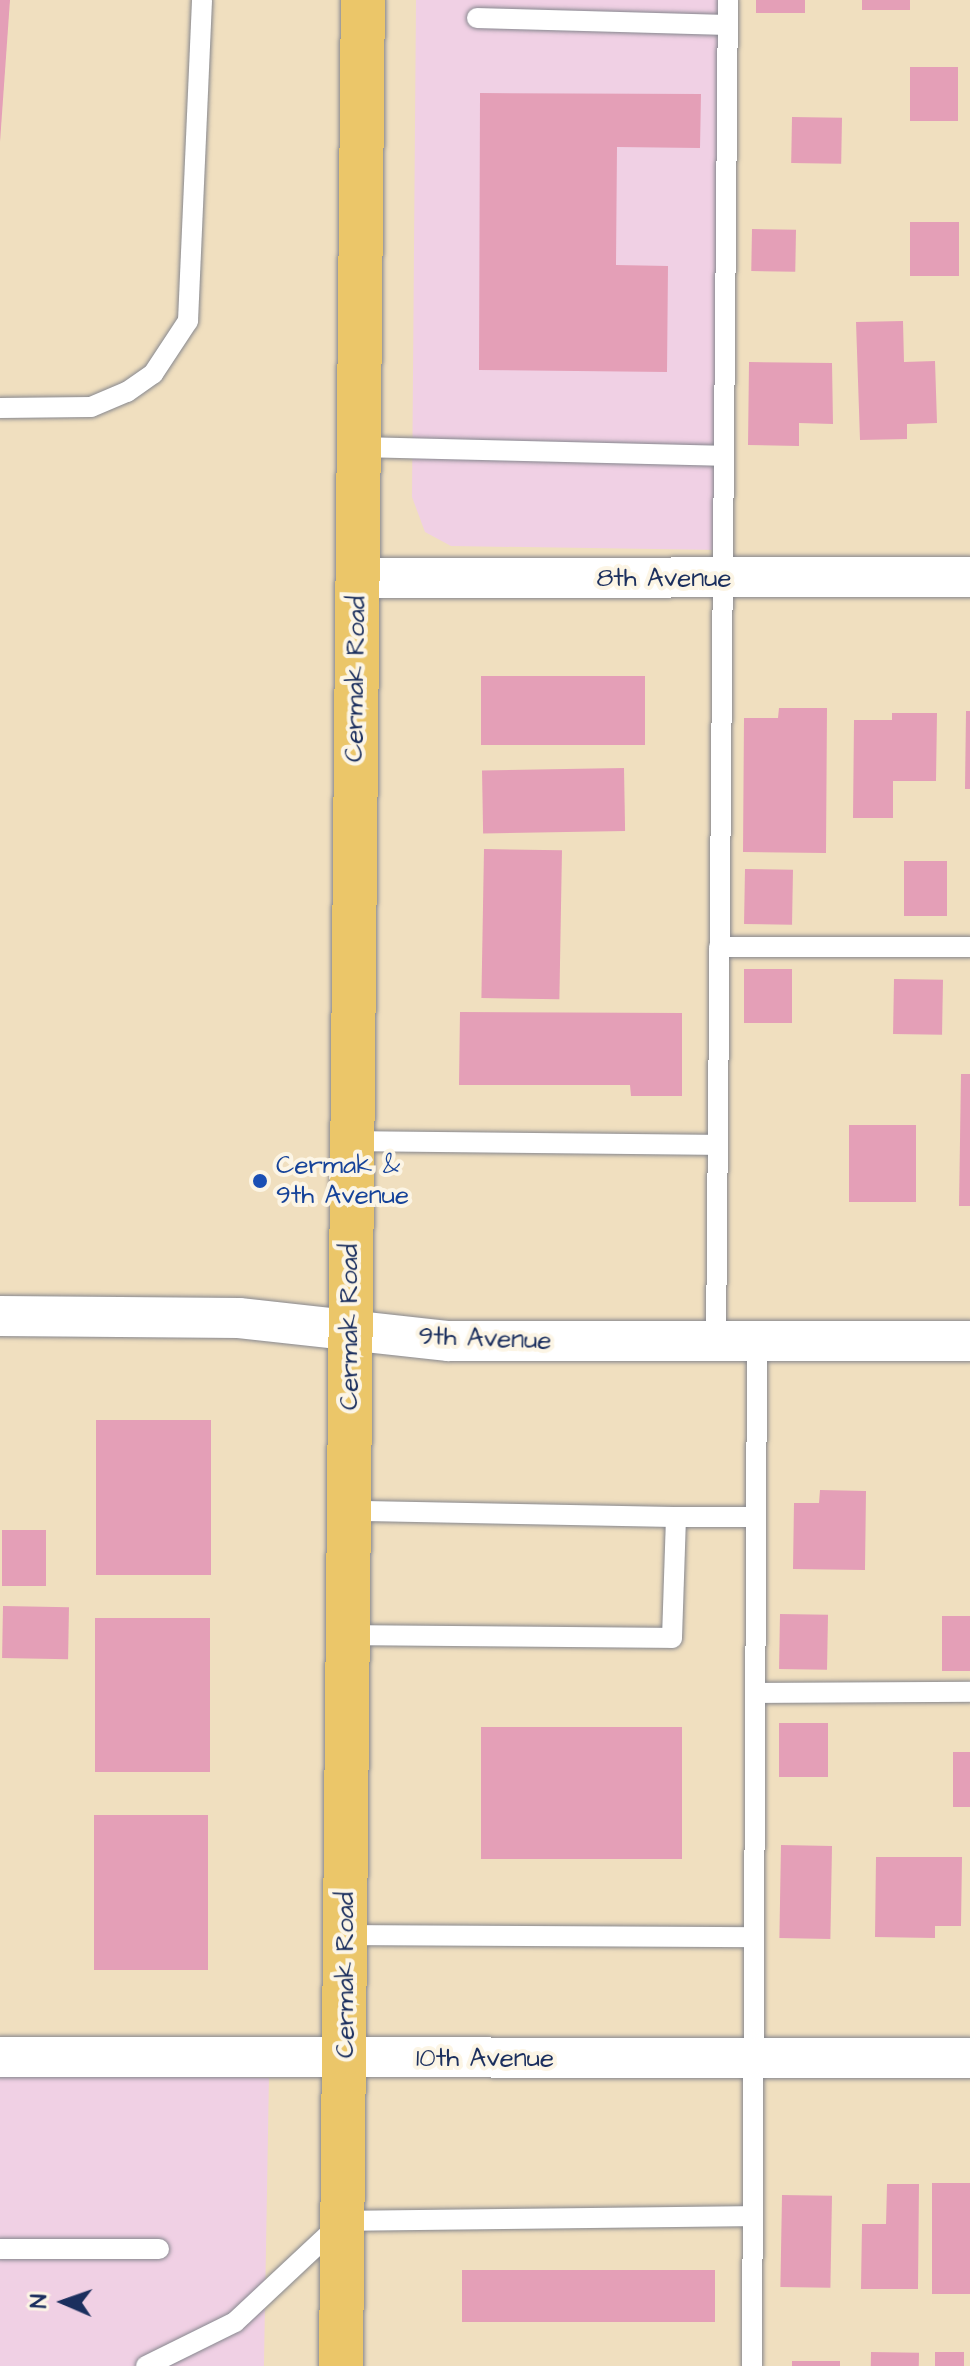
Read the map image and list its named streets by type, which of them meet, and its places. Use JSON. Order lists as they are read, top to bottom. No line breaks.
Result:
{"streets":{"main road":["Cermak Road"],"street":["8th Avenue","9th Avenue","10th Avenue"]},"crossings":[["8th Avenue","Cermak Road"],["Cermak Road","9th Avenue"],["Cermak Road","10th Avenue"]],"places":["Cermak & 9th Avenue"],"north":"left"}
